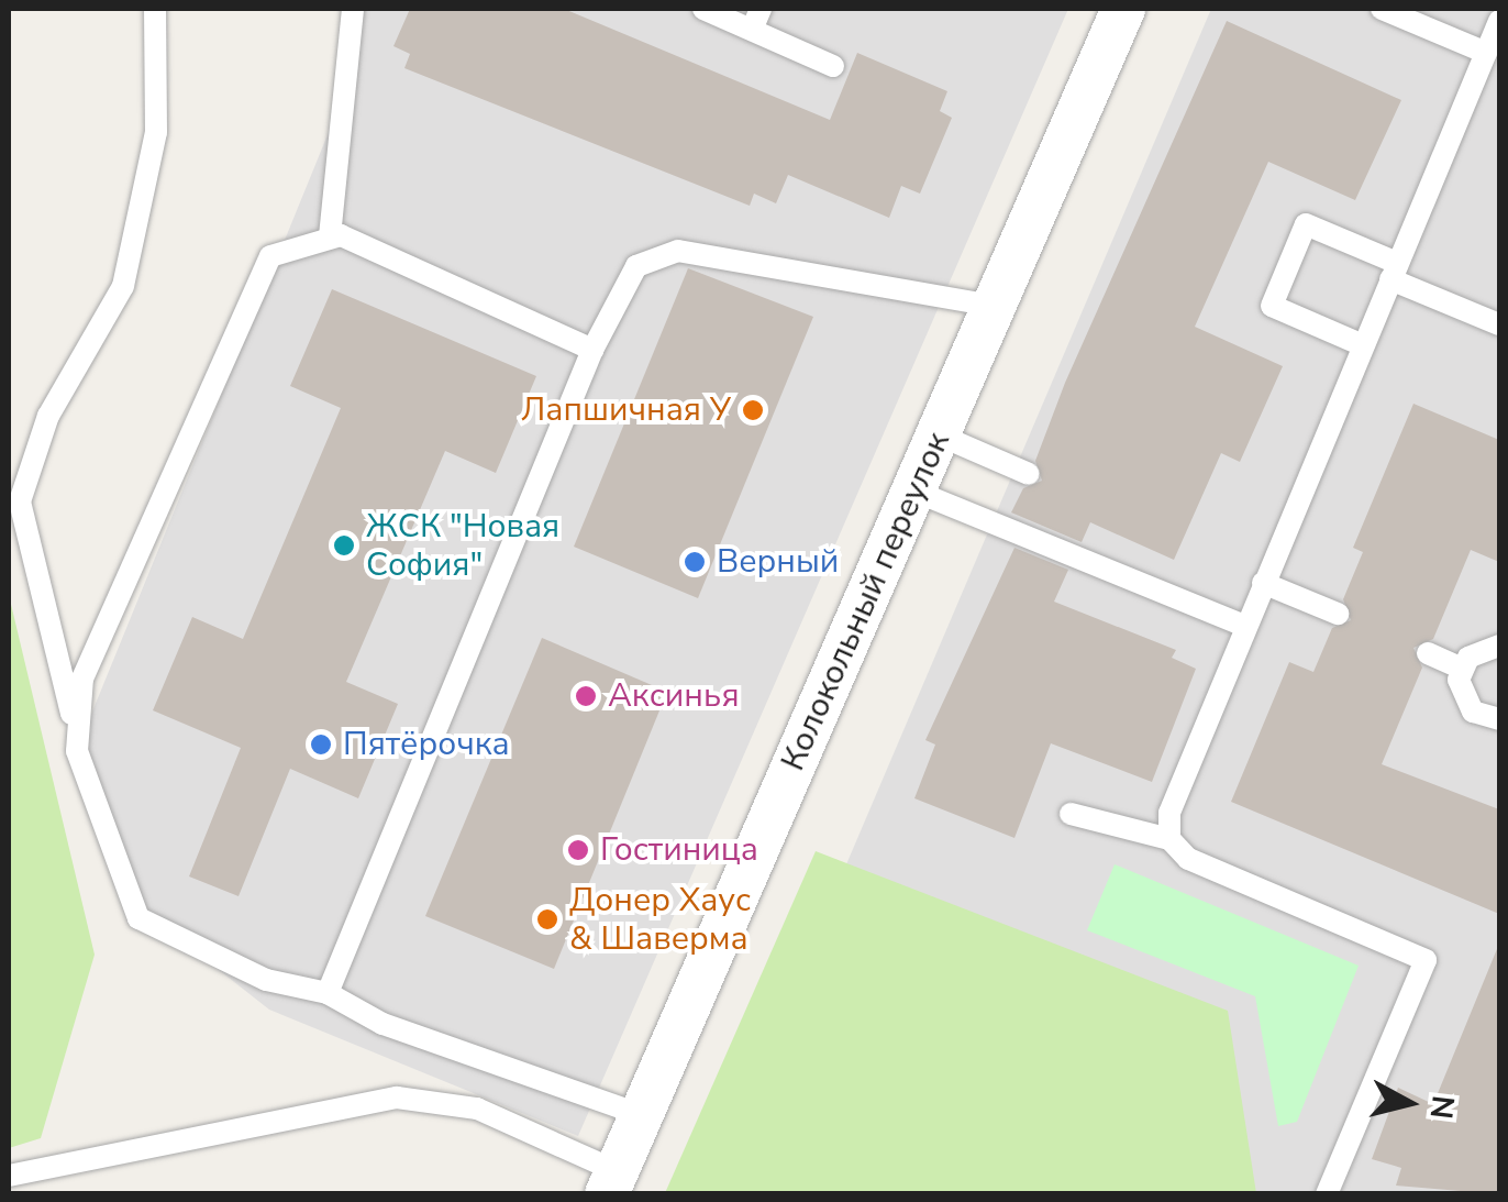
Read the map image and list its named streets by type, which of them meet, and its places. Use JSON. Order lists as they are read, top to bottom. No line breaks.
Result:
{"streets":{"street":["Колокольный переулок"]},"places":["Лапшичная У","ЖСК \"Новая София\"","Верный","Аксинья","Пятёрочка","Гостиница","Донер Хаус & Шаверма"],"north":"right"}
